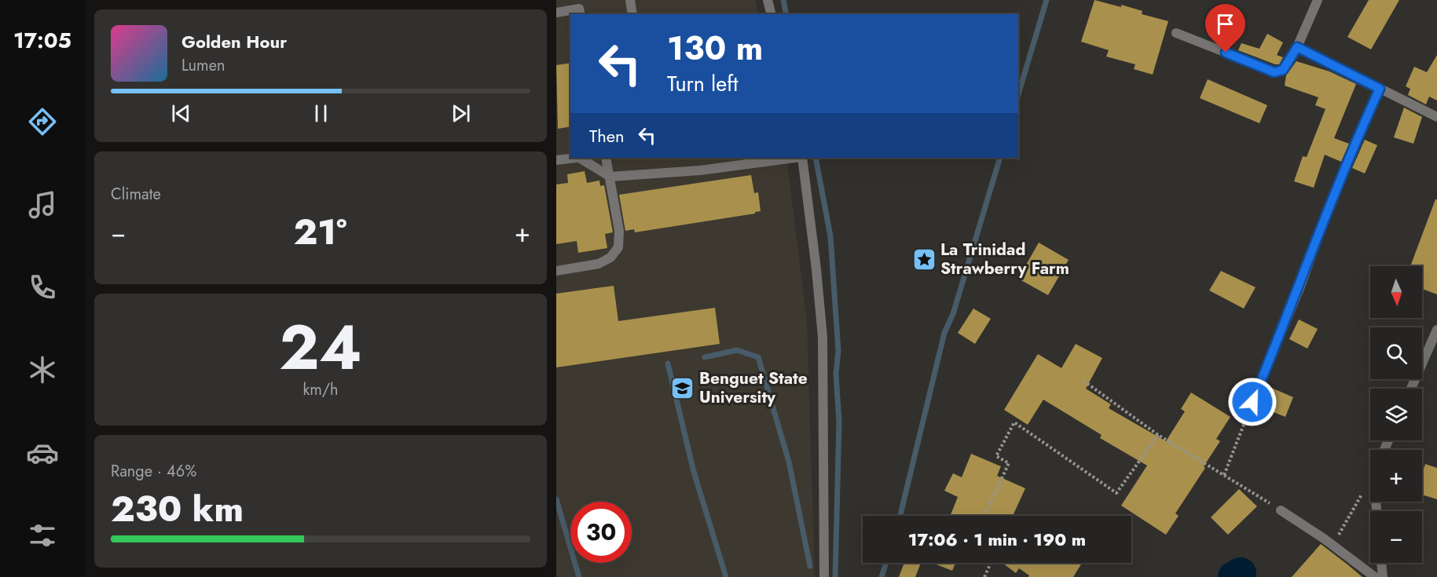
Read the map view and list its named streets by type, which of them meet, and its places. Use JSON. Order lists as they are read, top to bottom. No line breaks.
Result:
{"places":{"place":["La Trinidad Strawberry Farm"],"school or university":["Benguet State University"]},"north":"bottom","page":{"tabs":"17:05","turn":["130 m","Turn left"],"song":["Golden Hour","Lumen"],"then":"Then","tile":["Climate",["24","km/h"],["Range · 46%","230 km"]],"heat":["−","21°","+"],"map_buttons":["+","−"],"limit":"30","trip":"17:06 · 1 min · 190 m"}}
